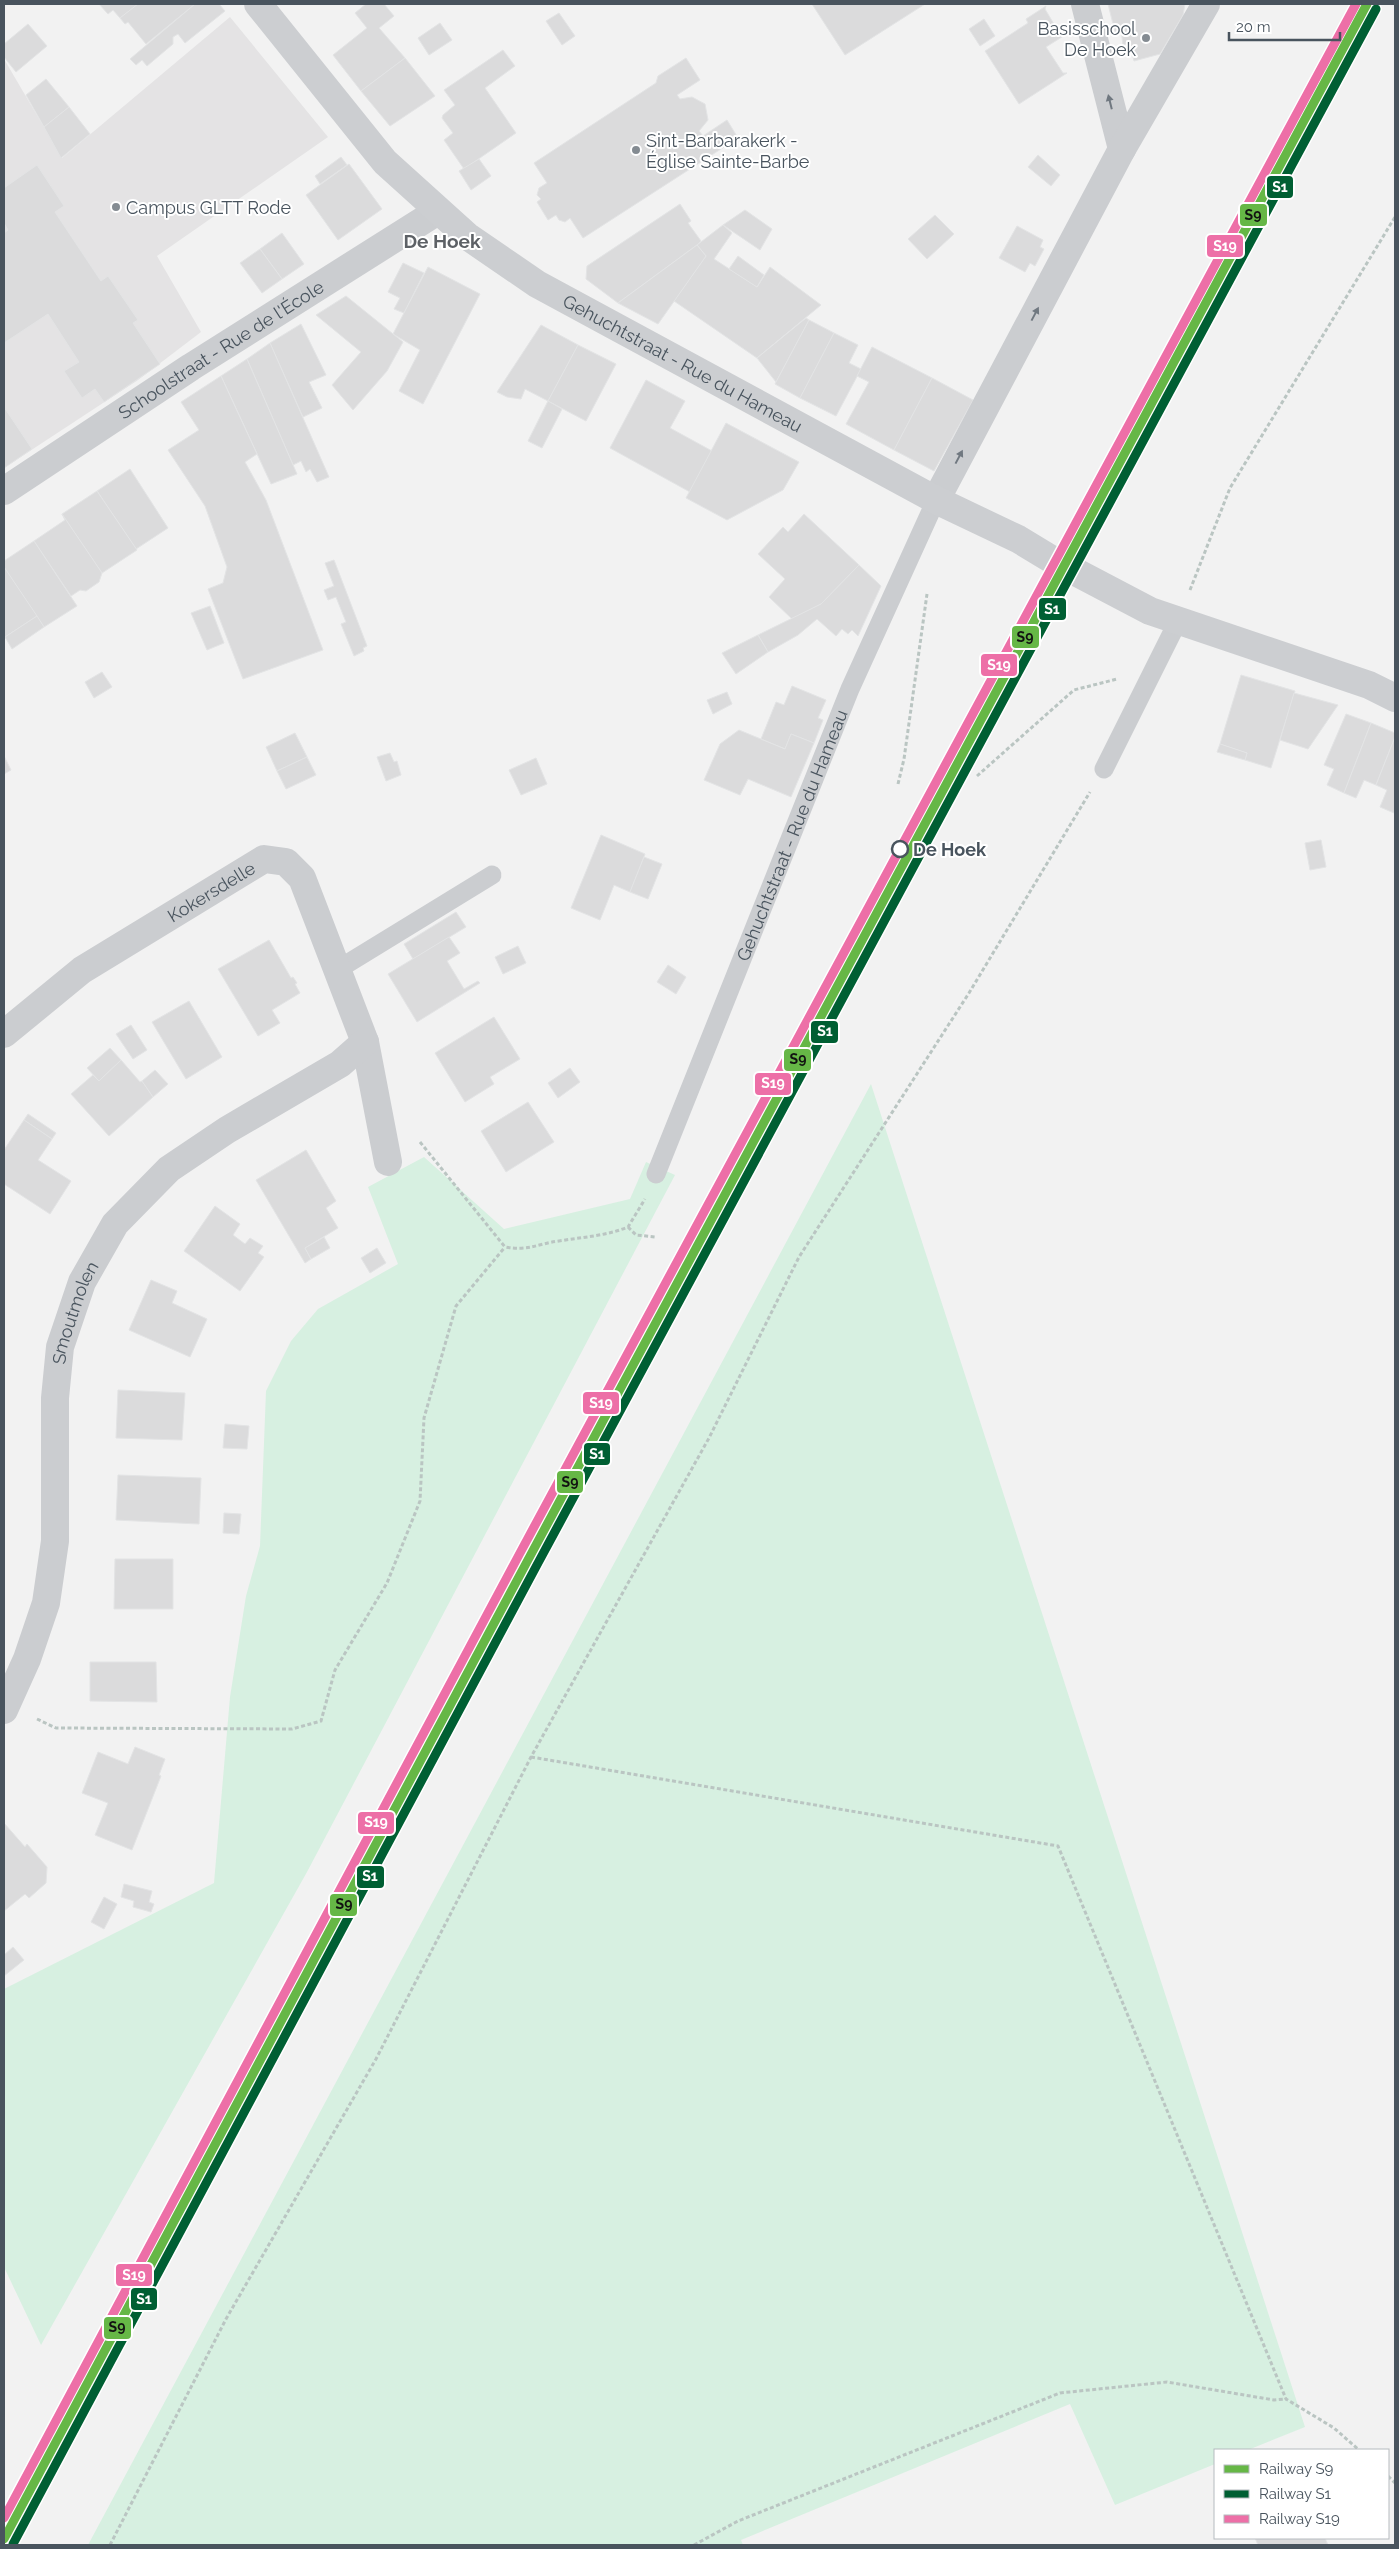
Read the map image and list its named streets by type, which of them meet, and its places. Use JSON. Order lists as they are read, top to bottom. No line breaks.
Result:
{"streets":{"street":["Schoolstraat - Rue de l'École","Gehuchtstraat - Rue du Hameau","Kokersdelle","Smoutmolen"]},"crossings":[["Schoolstraat - Rue de l'École","Gehuchtstraat - Rue du Hameau"],["Kokersdelle","Smoutmolen"]],"districts":["De Hoek"],"places":["Basisschool De Hoek","Sint-Barbarakerk - Église Sainte-Barbe","Campus GLTT Rode","De Hoek"],"lines":["rail line S9","rail line S19","rail line S1"],"legend":["Railway S9","Railway S1","Railway S19"],"scale_bar":"20 m"}
